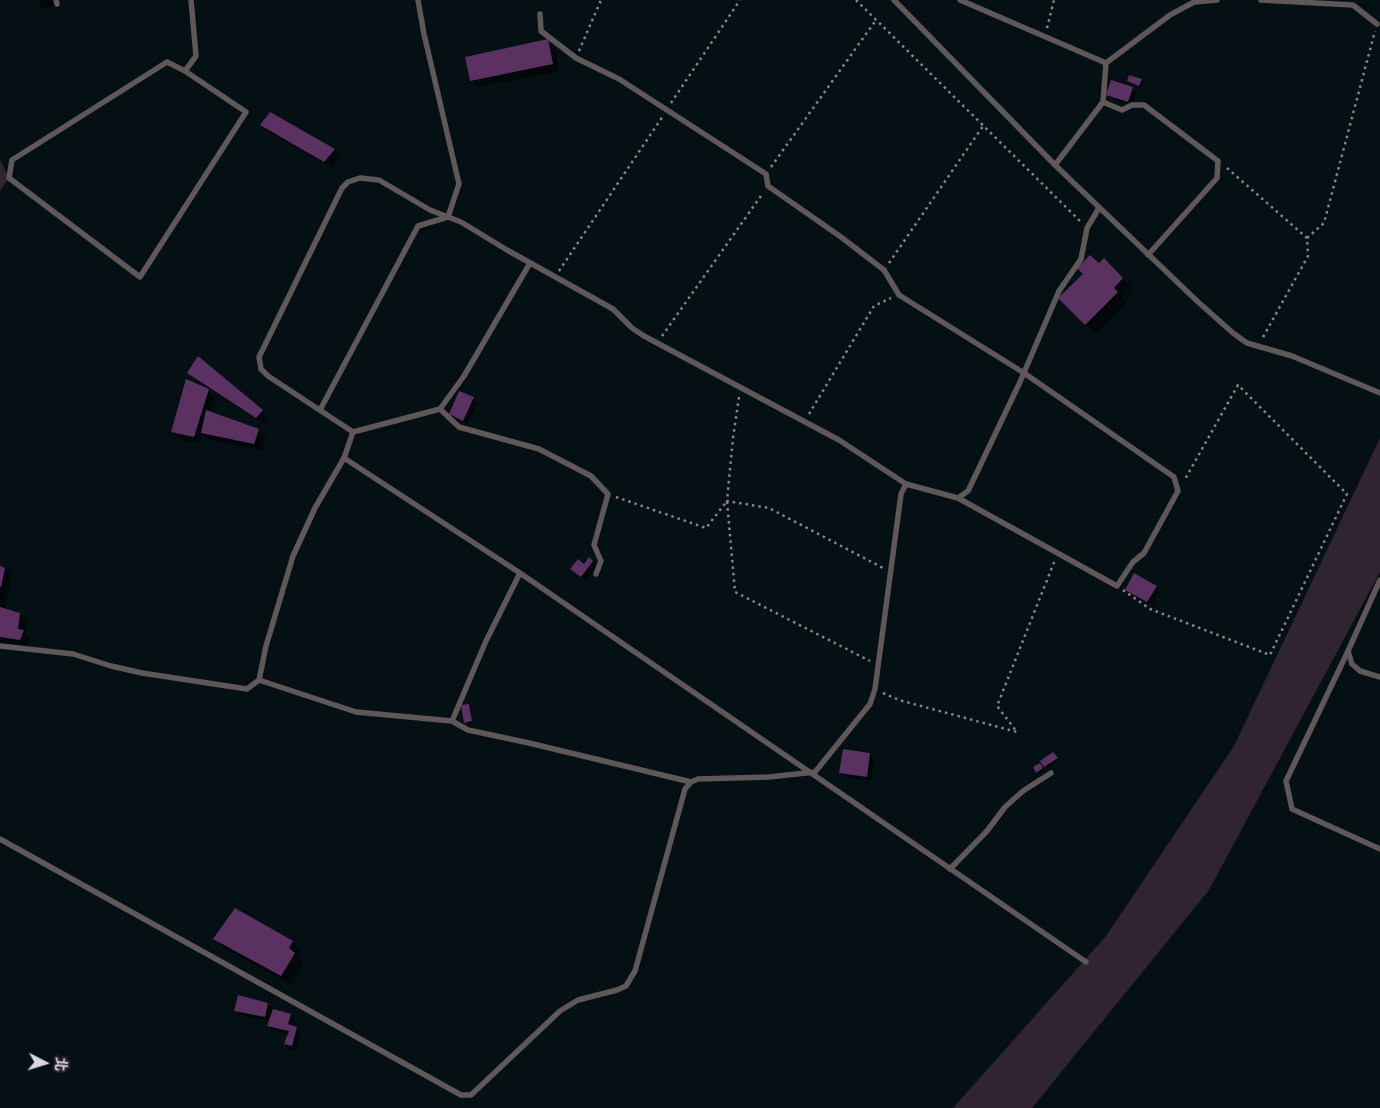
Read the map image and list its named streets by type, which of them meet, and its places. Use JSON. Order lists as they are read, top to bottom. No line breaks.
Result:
{"north":"right"}
